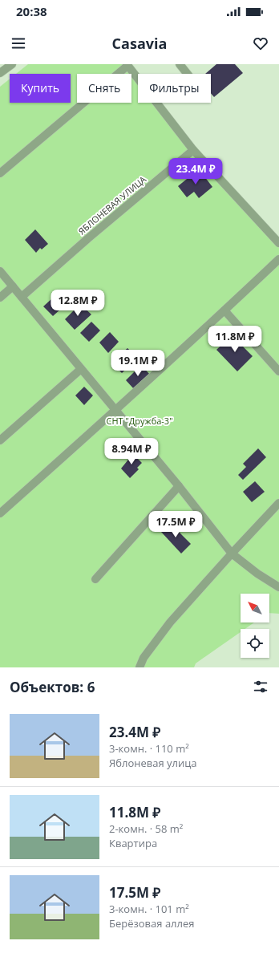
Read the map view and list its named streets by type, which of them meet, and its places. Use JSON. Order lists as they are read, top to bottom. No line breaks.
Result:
{"streets":{"street":["ЯБЛОНЕВАЯ УЛИЦА"]},"parks":["СНТ \"Дружба-3\""],"north":"top left","page":{"status":"20:38","header":"Casavia","chip":["Купить","Снять","Фильтры"],"price":["23.4M ₽","12.8M ₽","11.8M ₽","19.1M ₽","8.94M ₽","17.5M ₽"],"heading":"Объектов: 6","list":[{"name":"23.4M ₽","note":"3-комн. · 110 m² · Яблоневая улица"},{"name":"11.8M ₽","note":"2-комн. · 58 m² · Квартира"},{"name":"17.5M ₽","note":"3-комн. · 101 m² · Берёзовая аллея"}]}}
